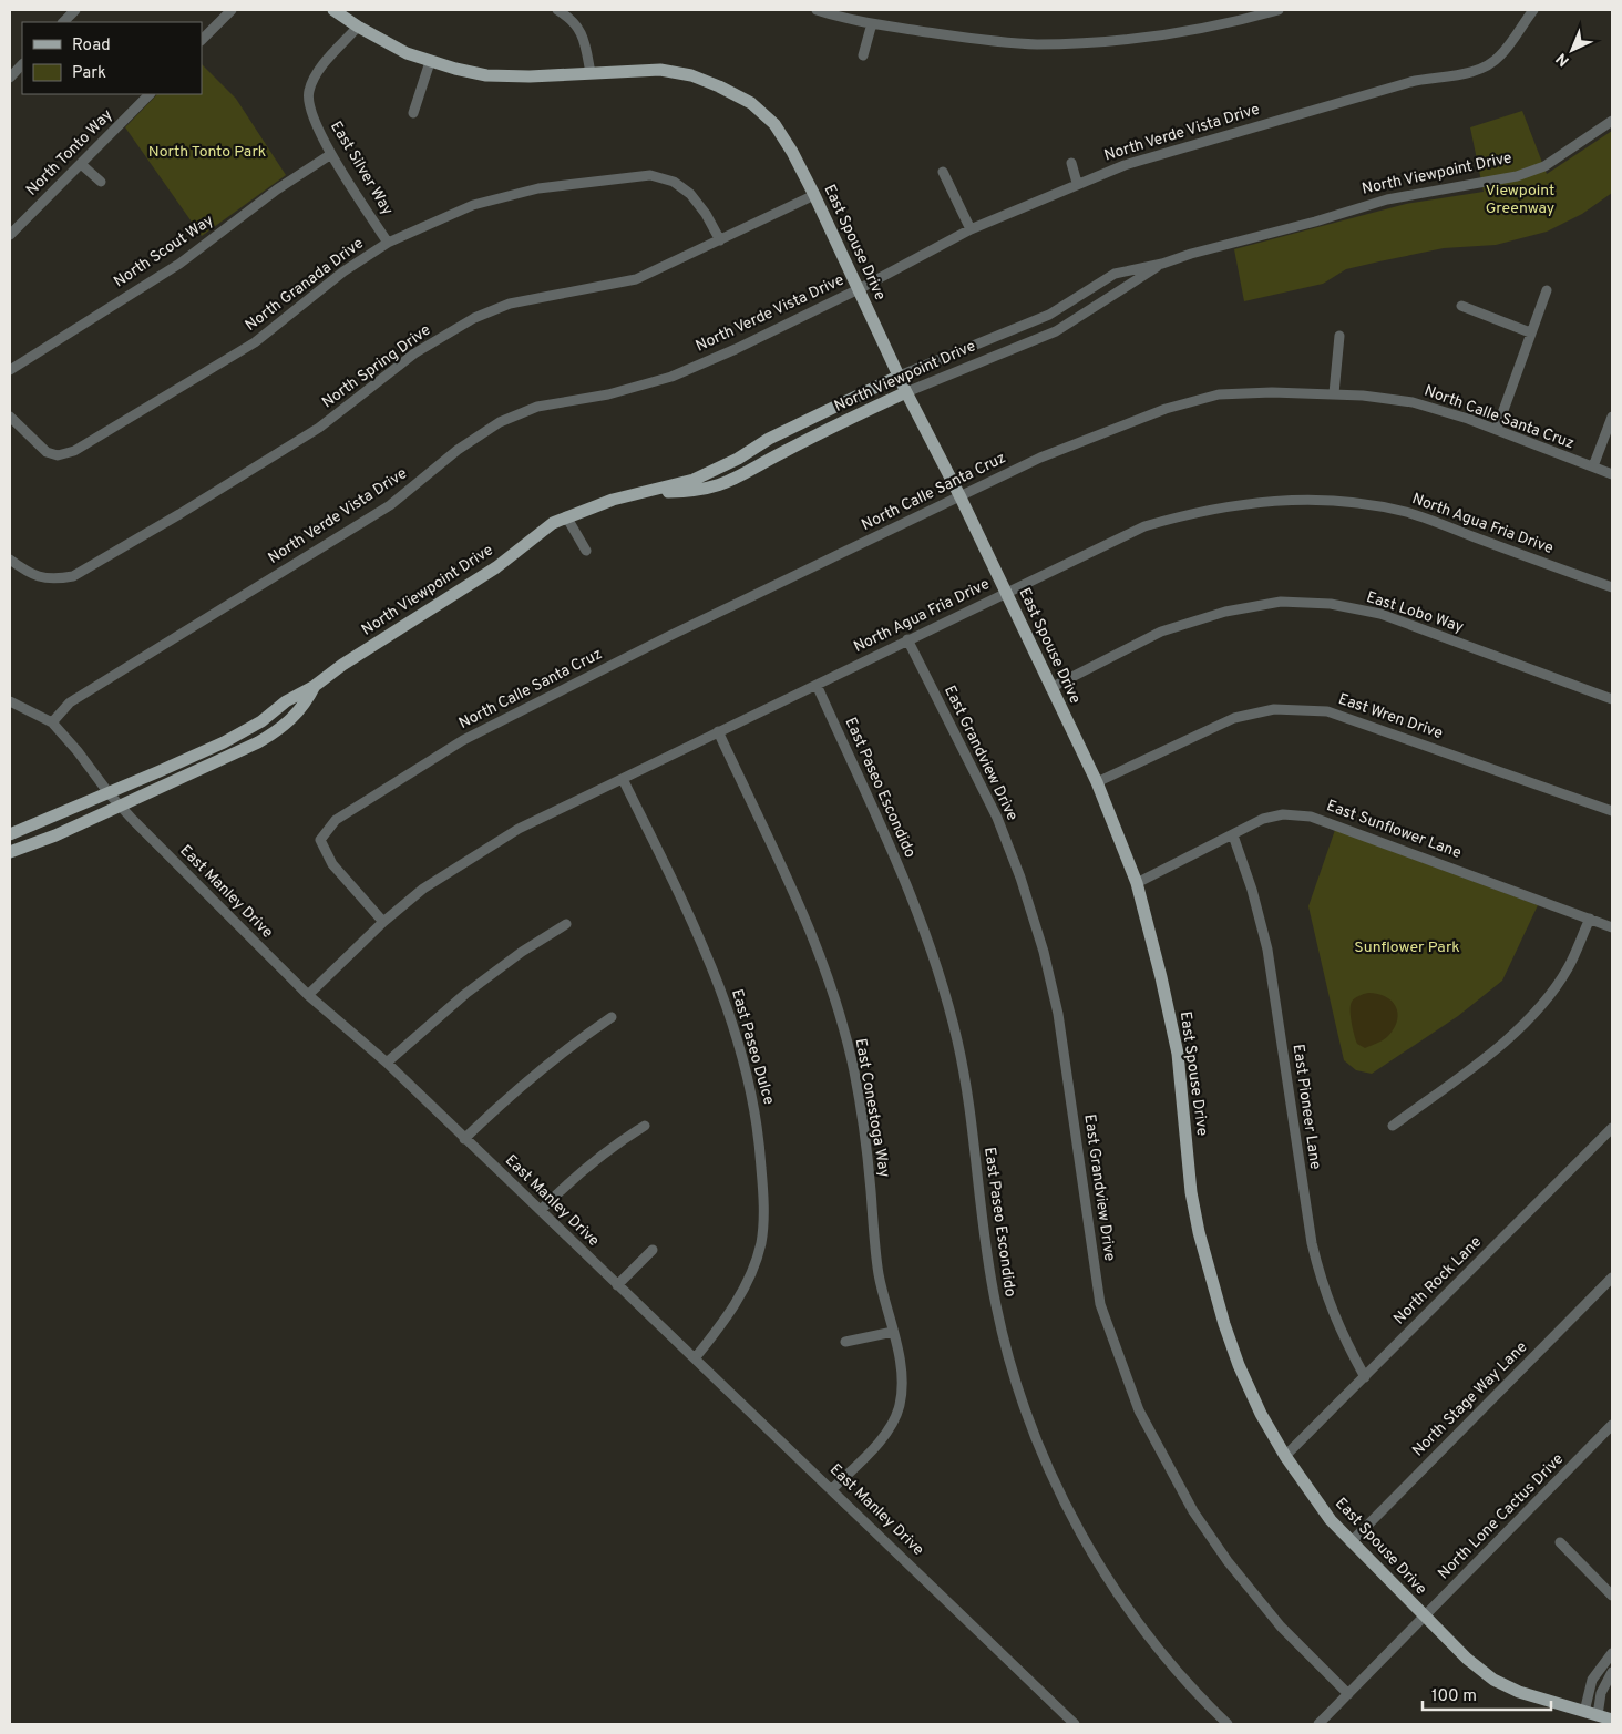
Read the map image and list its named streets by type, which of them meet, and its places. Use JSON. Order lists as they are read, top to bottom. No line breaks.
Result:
{"streets":{"main road":["North Viewpoint Drive","East Spouse Drive"],"street":["North Verde Vista Drive","North Tonto Way","East Silver Way","North Scout Way","North Granada Drive","North Spring Drive","North Calle Santa Cruz","North Agua Fria Drive","East Lobo Way","East Wren Drive","East Grandview Drive","East Paseo Escondido","East Sunflower Lane","East Manley Drive","East Paseo Dulce","East Pioneer Lane","East Conestoga Way","North Rock Lane","North Stage Way Lane","North Lone Cactus Drive"]},"crossings":[["North Verde Vista Drive","East Spouse Drive"],["North Verde Vista Drive","East Manley Drive"],["East Silver Way","East Spouse Drive"],["East Silver Way","North Scout Way"],["East Silver Way","North Granada Drive"],["North Viewpoint Drive","East Spouse Drive"],["North Viewpoint Drive","East Manley Drive"],["East Spouse Drive","North Spring Drive"],["East Spouse Drive","North Calle Santa Cruz"],["East Spouse Drive","North Agua Fria Drive"],["East Spouse Drive","East Lobo Way"],["East Spouse Drive","East Wren Drive"],["East Spouse Drive","East Sunflower Lane"],["East Spouse Drive","North Rock Lane"],["East Spouse Drive","North Stage Way Lane"],["East Spouse Drive","North Lone Cactus Drive"],["North Granada Drive","North Spring Drive"],["North Calle Santa Cruz","North Agua Fria Drive"],["North Agua Fria Drive","East Grandview Drive"],["North Agua Fria Drive","East Paseo Escondido"],["North Agua Fria Drive","East Manley Drive"],["North Agua Fria Drive","East Paseo Dulce"],["North Agua Fria Drive","East Conestoga Way"],["East Grandview Drive","North Lone Cactus Drive"],["East Sunflower Lane","East Pioneer Lane"],["East Manley Drive","East Paseo Dulce"],["East Manley Drive","East Conestoga Way"],["East Pioneer Lane","North Rock Lane"]],"parks":["North Tonto Park","Viewpoint Greenway","Sunflower Park"],"legend":["Road","Park"],"scale_bar":"100 m","north":"bottom left"}
